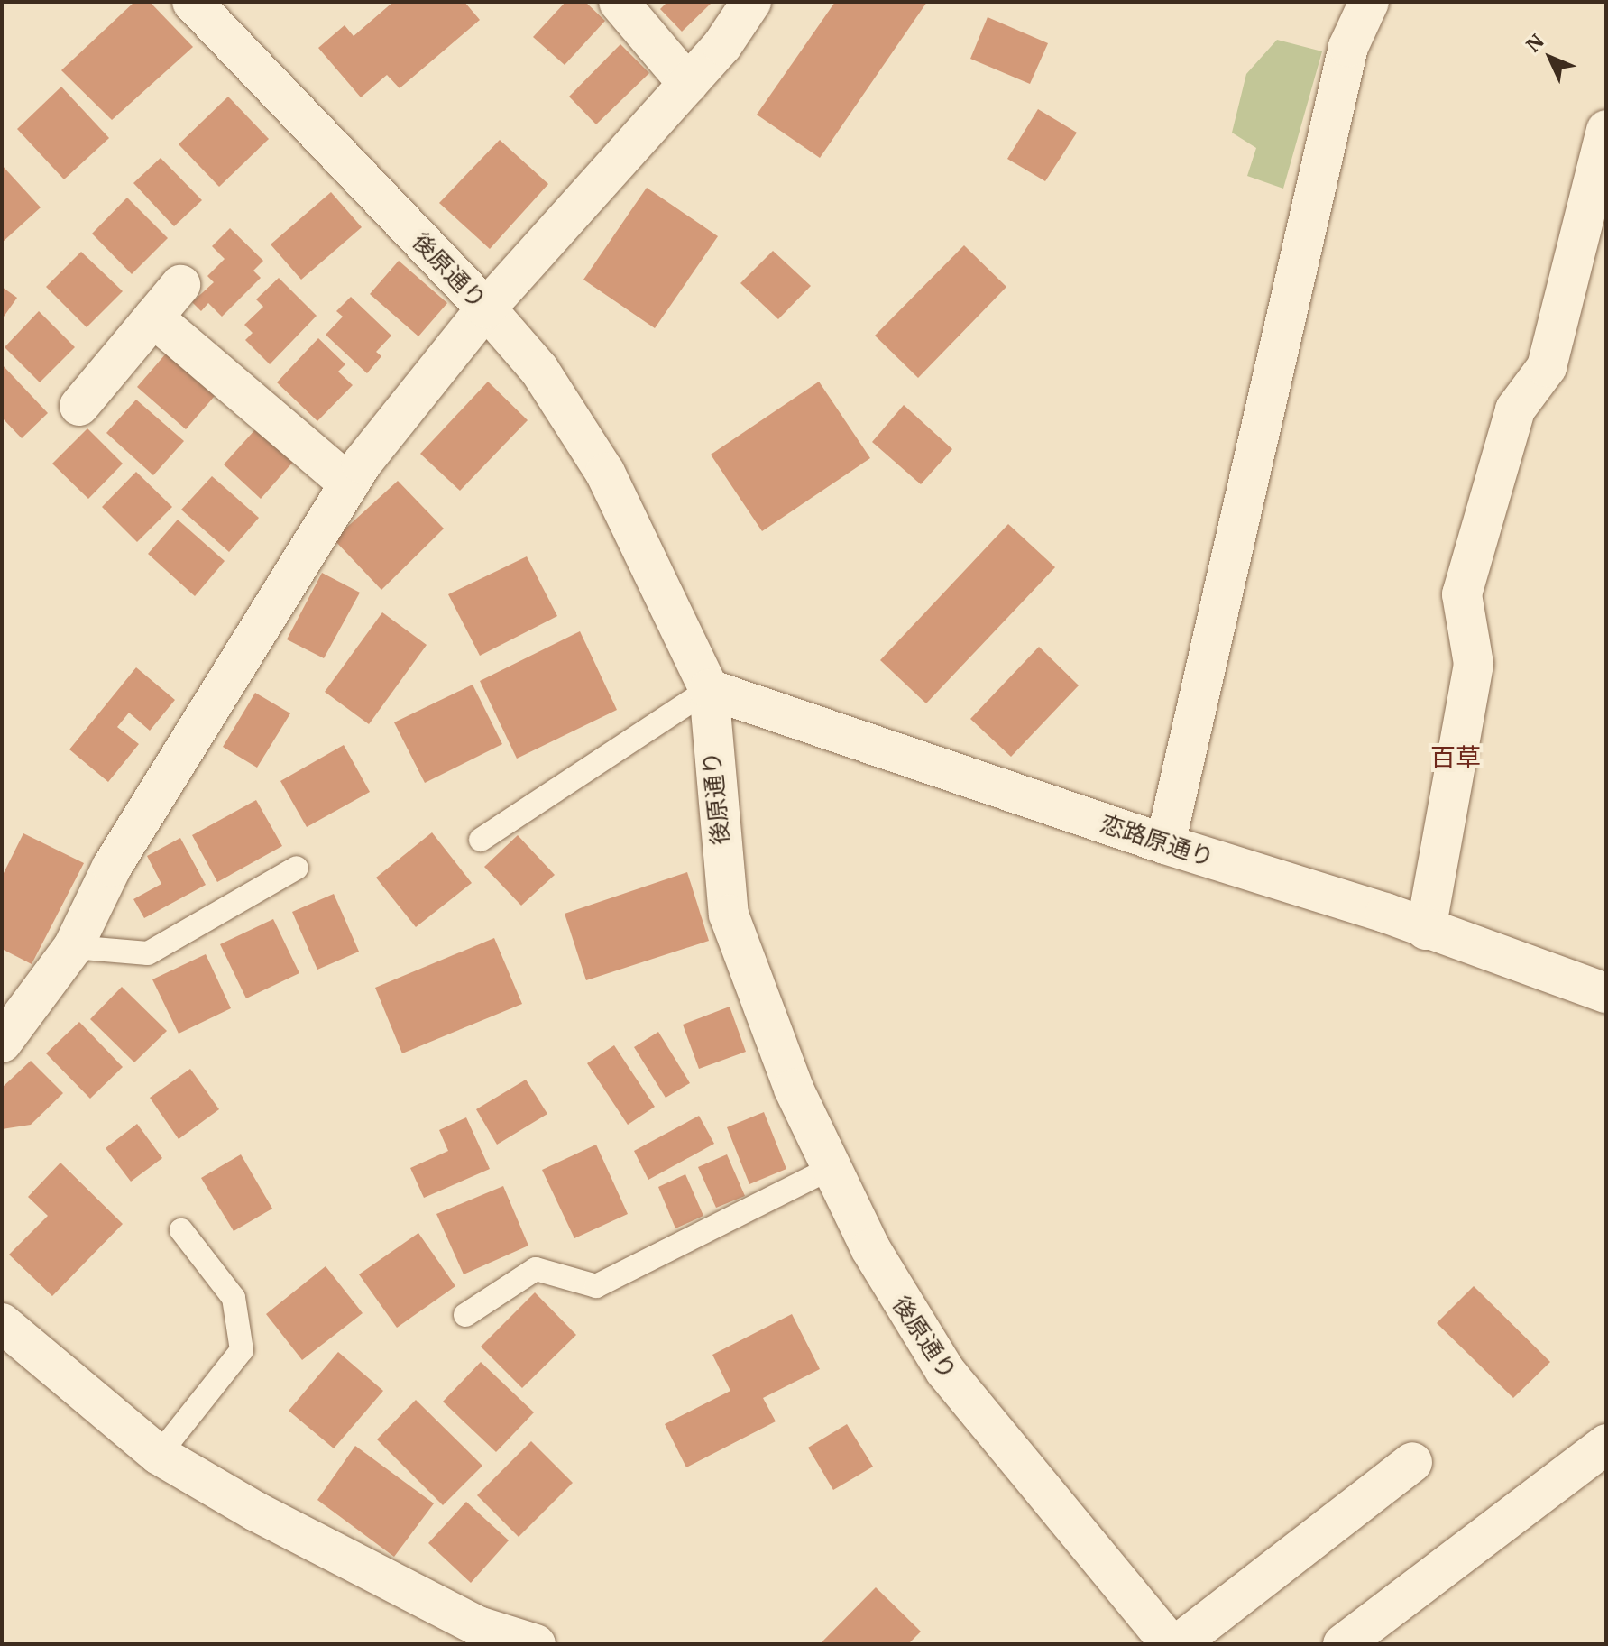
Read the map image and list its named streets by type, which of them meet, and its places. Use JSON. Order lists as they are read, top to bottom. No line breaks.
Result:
{"streets":{"street":["後原通り","恋路原通り"]},"crossings":[["後原通り","恋路原通り"]],"districts":["百草"],"north":"top left"}
